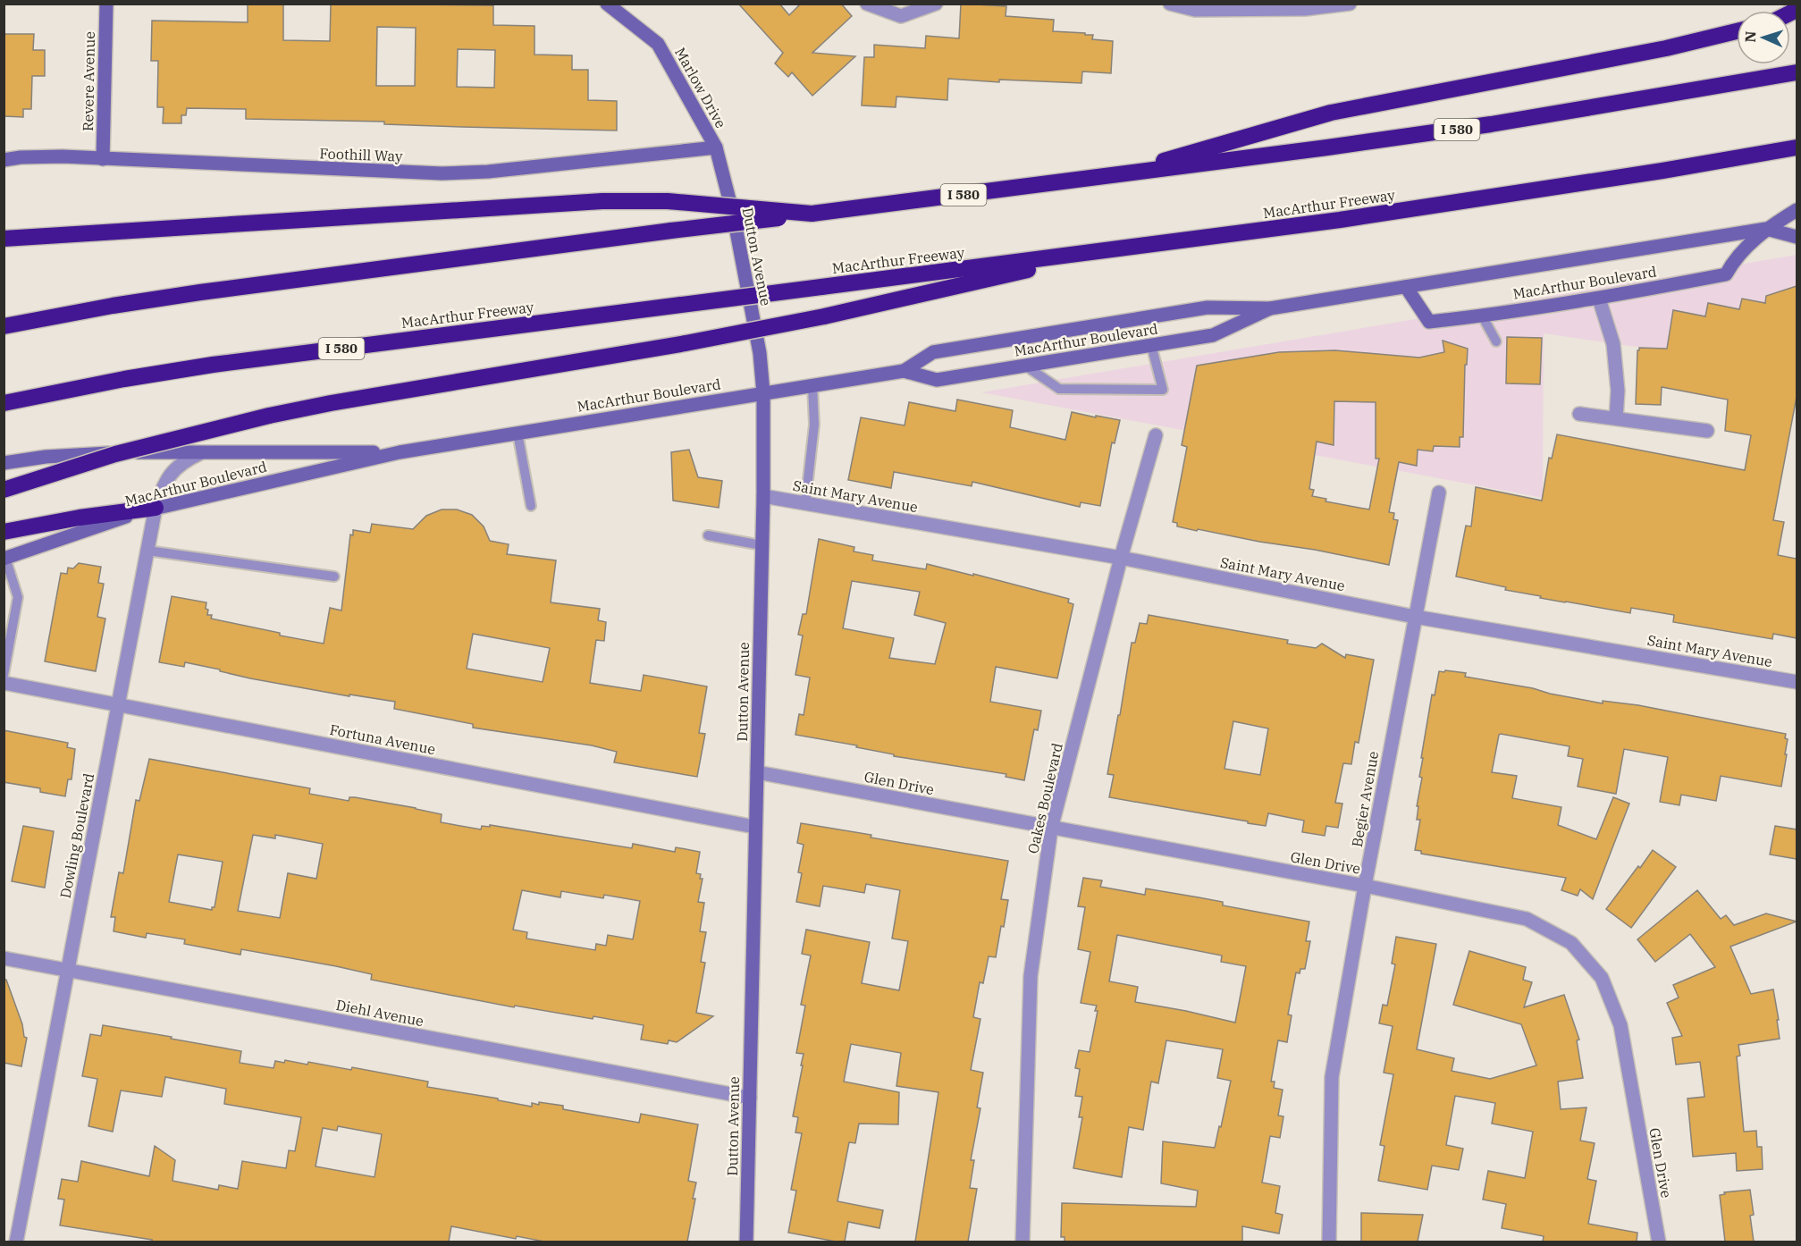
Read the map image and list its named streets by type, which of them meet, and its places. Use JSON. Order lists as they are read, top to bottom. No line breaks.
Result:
{"streets":{"highway":["I 580","MacArthur Freeway"],"main road":["Revere Avenue","Marlow Drive","Foothill Way","Dutton Avenue","MacArthur Boulevard"],"street":["Saint Mary Avenue","Fortuna Avenue","Glen Drive","Oakes Boulevard","Begier Avenue","Dowling Boulevard","Diehl Avenue"]},"crossings":[["Revere Avenue","Foothill Way"],["Marlow Drive","Foothill Way"],["Marlow Drive","Dutton Avenue"],["Foothill Way","Dutton Avenue"],["Dutton Avenue","MacArthur Boulevard"],["Dutton Avenue","Saint Mary Avenue"],["Dutton Avenue","Fortuna Avenue"],["Dutton Avenue","Glen Drive"],["Dutton Avenue","Diehl Avenue"],["MacArthur Boulevard","Dowling Boulevard"],["Saint Mary Avenue","Oakes Boulevard"],["Saint Mary Avenue","Begier Avenue"],["Fortuna Avenue","Dowling Boulevard"],["Glen Drive","Oakes Boulevard"],["Glen Drive","Begier Avenue"],["Dowling Boulevard","Diehl Avenue"]],"north":"left"}
